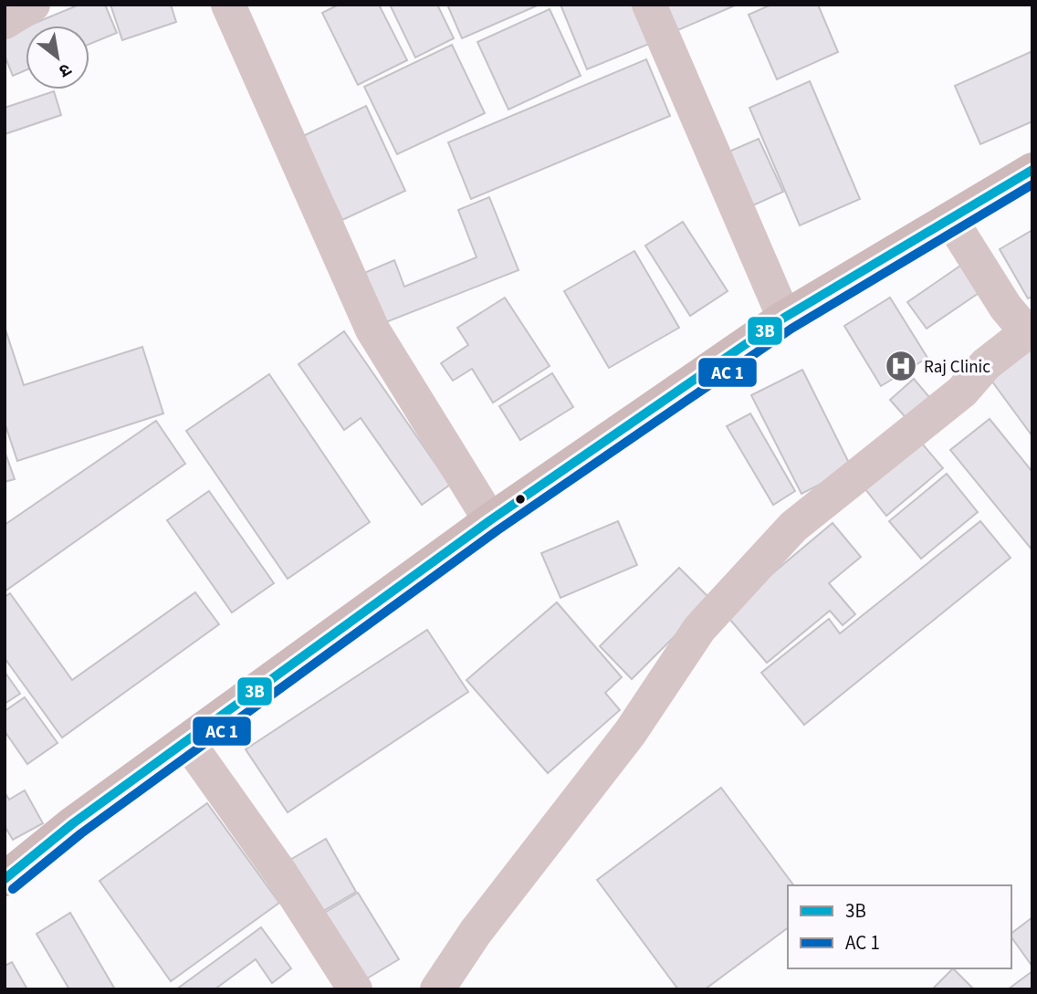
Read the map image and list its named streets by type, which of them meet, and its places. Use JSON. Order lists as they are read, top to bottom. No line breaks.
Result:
{"places":{"hospital":["Raj Clinic"]},"lines":["transit line 3B"],"legend":["3B","AC 1"],"north":"bottom right"}
